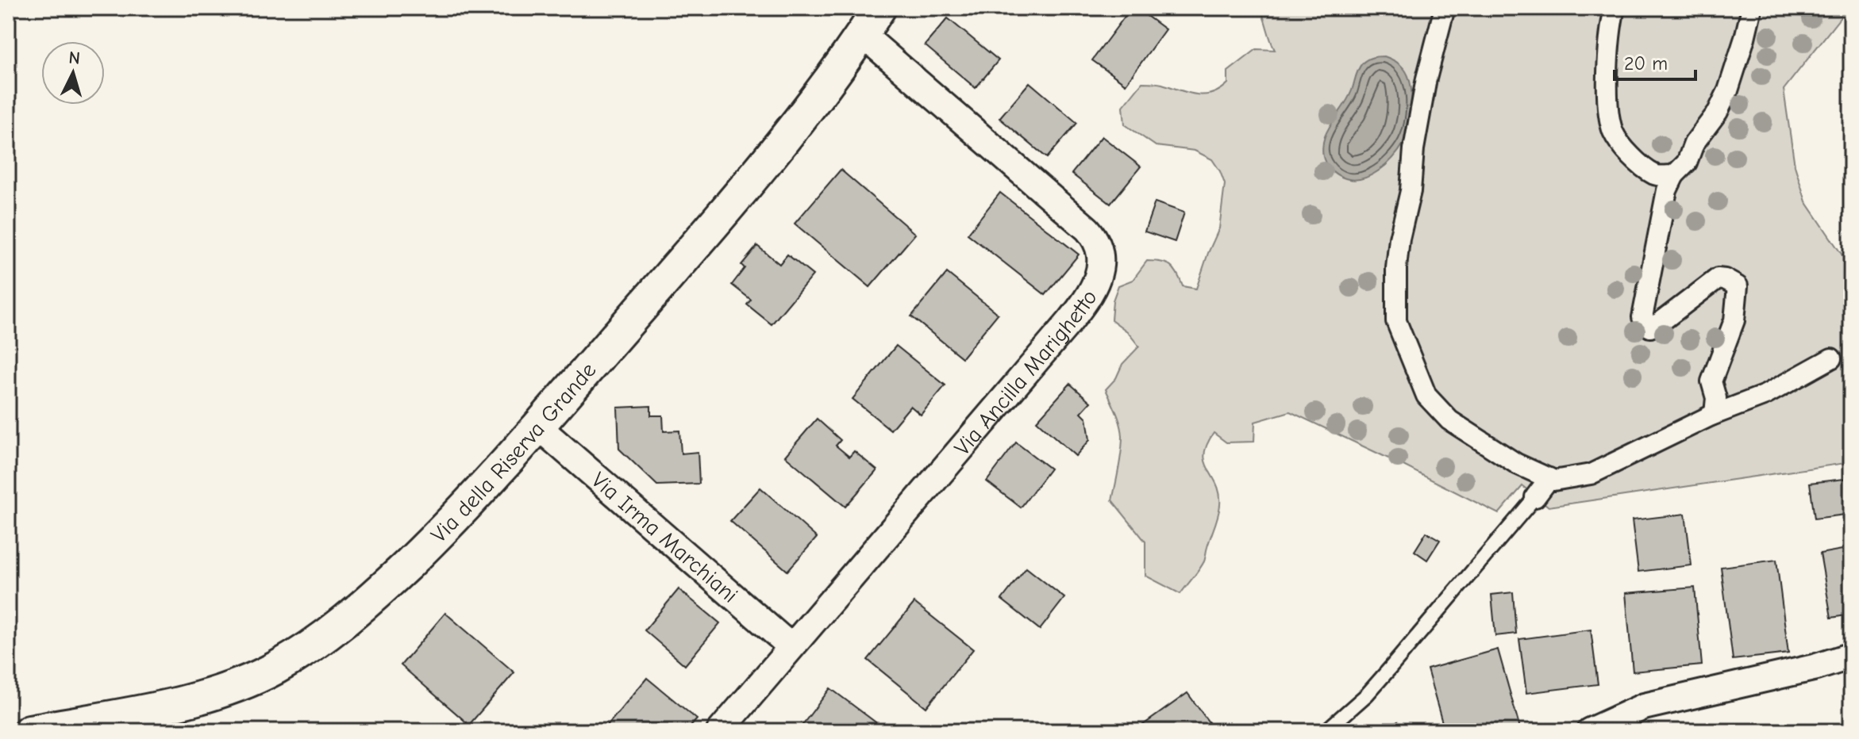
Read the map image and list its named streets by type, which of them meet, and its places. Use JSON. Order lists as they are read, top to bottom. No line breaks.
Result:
{"streets":{"street":["Via Ancilla Marighetto","Via della Riserva Grande","Via Irma Marchiani"]},"crossings":[["Via Ancilla Marighetto","Via della Riserva Grande"],["Via Ancilla Marighetto","Via Irma Marchiani"],["Via della Riserva Grande","Via Irma Marchiani"]],"scale_bar":"20 m","north":"top"}
